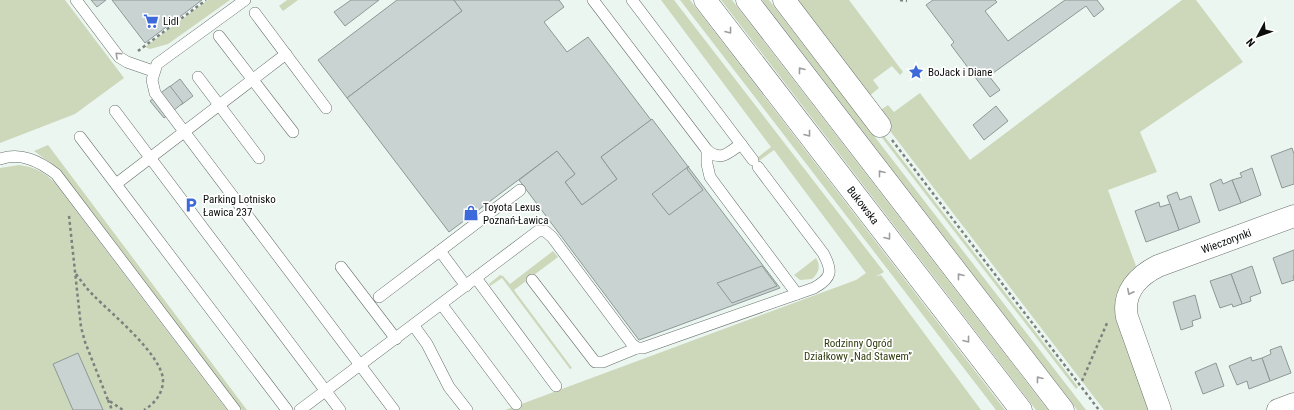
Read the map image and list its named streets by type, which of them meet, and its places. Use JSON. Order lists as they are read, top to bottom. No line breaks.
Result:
{"streets":{"main road":["Bukowska","Wieczorynki"]},"parks":["Rodzinny Ogród Działkowy „Nad Stawem”"],"places":{"supermarket":["Lidl"],"place":["BoJack i Diane"],"parking":["Parking Lotnisko Ławica 237"],"shop":["Toyota Lexus Poznań-Ławica"]},"north":"bottom left"}
